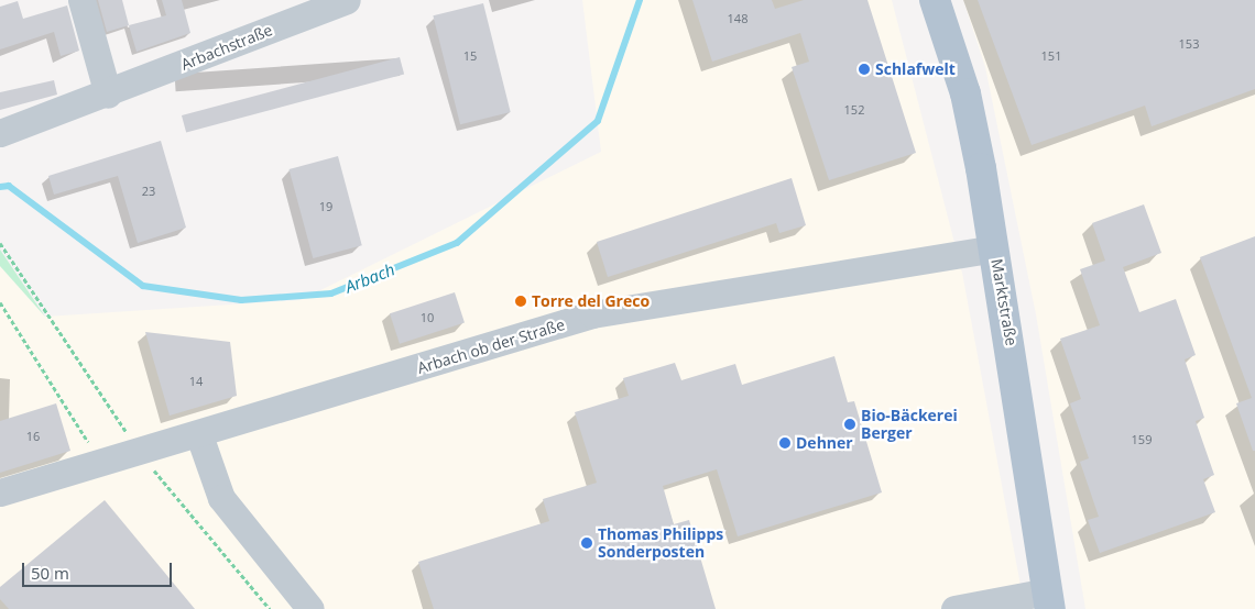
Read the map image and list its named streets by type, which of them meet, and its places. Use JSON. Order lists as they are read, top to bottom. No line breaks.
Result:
{"streets":{"main road":["Marktstraße"],"street":["Arbachstraße","Arbach ob der Straße"]},"crossings":[["Marktstraße","Arbach ob der Straße"]],"water":["Arbach"],"places":["Schlafwelt","Torre del Greco","Bio-Bäckerei Berger","Dehner","Thomas Philipps Sonderposten"],"house_numbers":["148","153","15","151","152","23","19","10","14","16","159"],"scale_bar":"50 m"}
